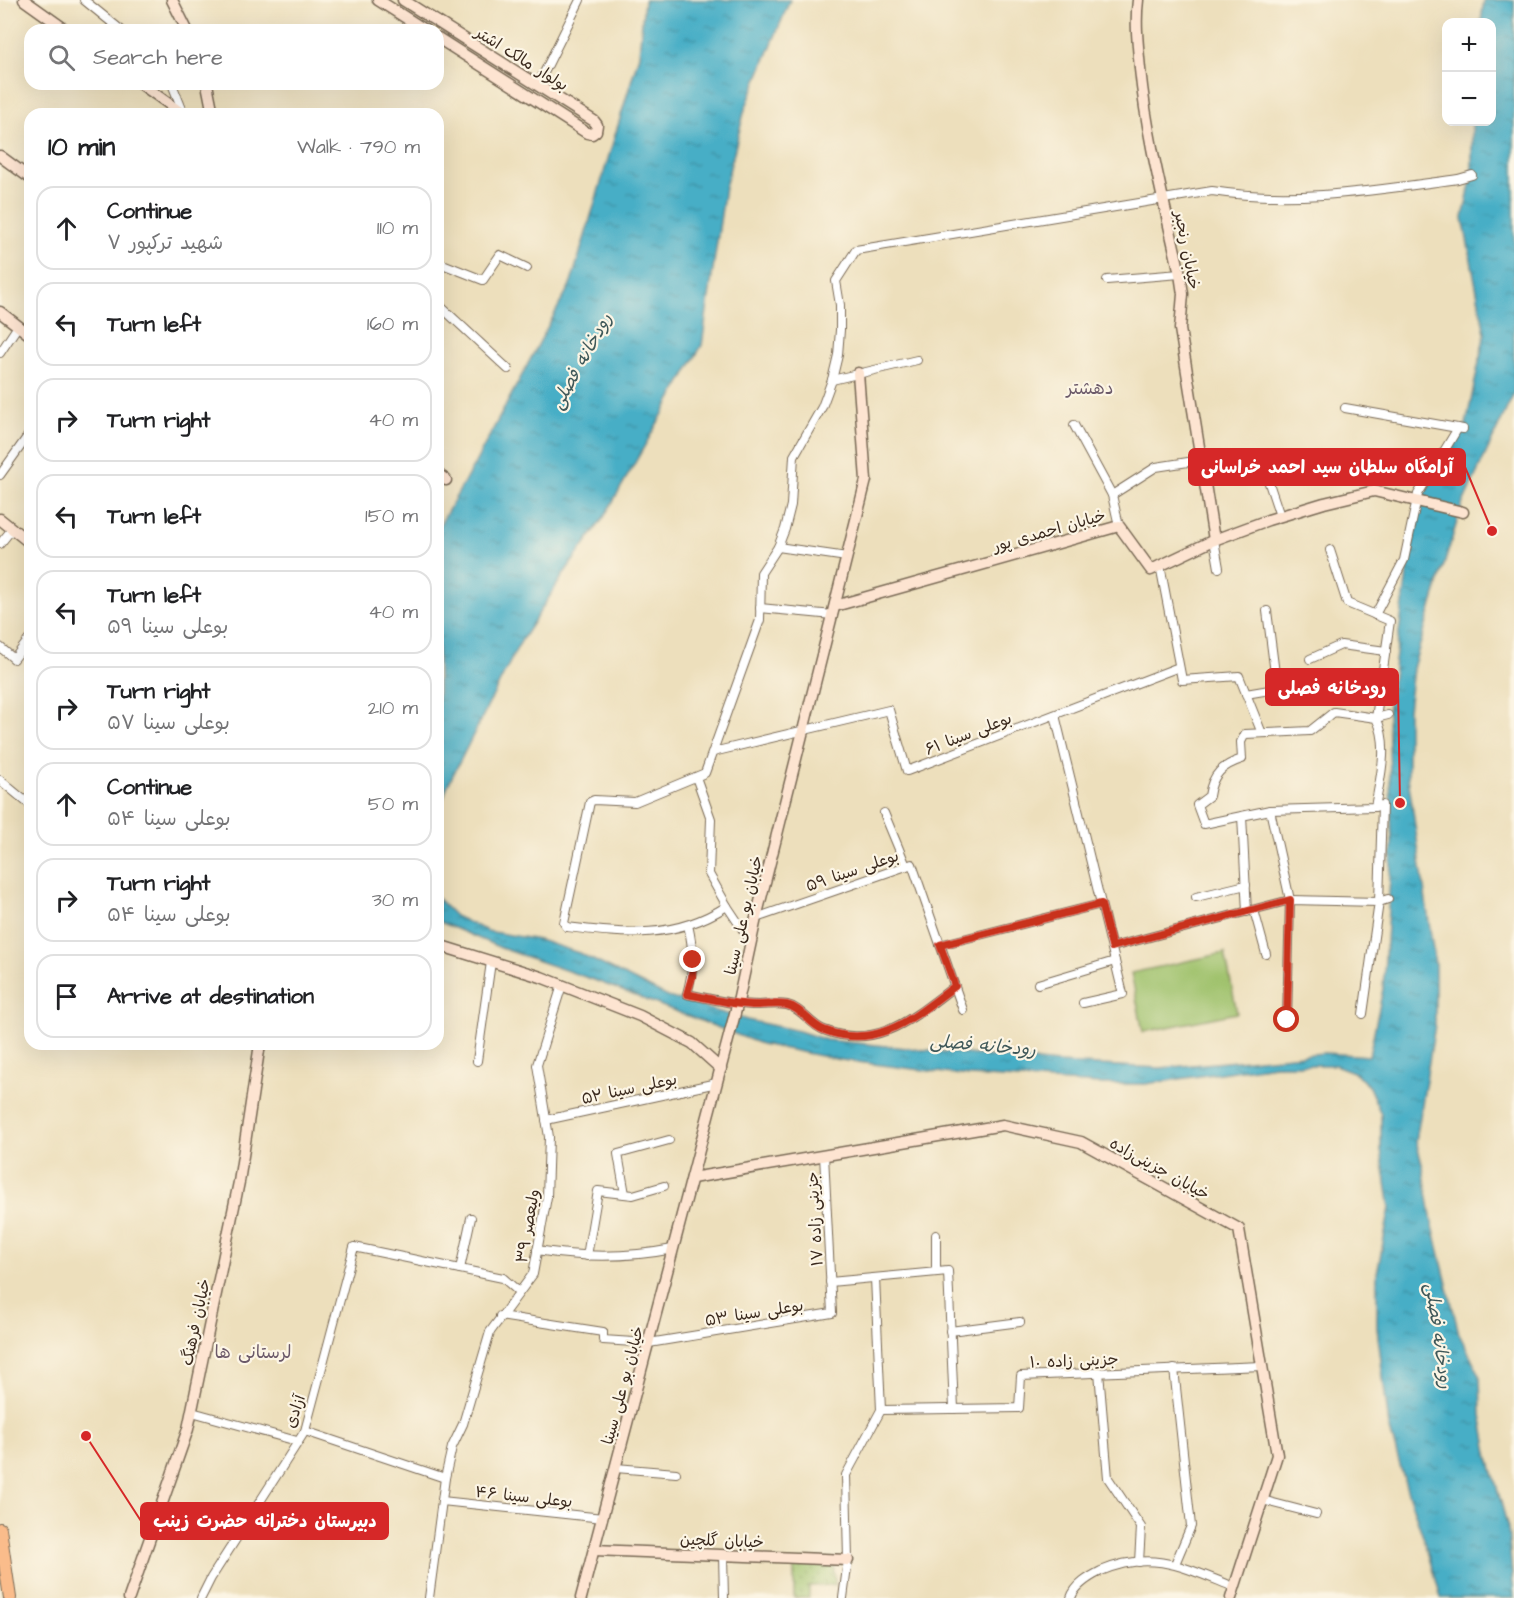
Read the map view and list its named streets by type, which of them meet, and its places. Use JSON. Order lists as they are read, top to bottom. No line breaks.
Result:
{"streets":{"street":["بولوار مالک اشتر","خیابان رنجبر","خیابان احمدی پور","بوعلی سینا ۶۱","بوعلی سینا ۵۹","خیابان بو علی سینا","بوعلی سینا ۵۲","خیابان جزینی‌زاده","جزینی زاده ۱۷","ولیعصر ۳۹","بوعلی سینا ۵۳","خیابان فرهنگ","جزینی زاده ۱۰","آزادی","بوعلی سینا ۴۶","خیابان گلچین"]},"crossings":[["خیابان احمدی پور","خیابان بو علی سینا"],["بوعلی سینا ۶۱","خیابان بو علی سینا"],["بوعلی سینا ۵۹","خیابان بو علی سینا"],["خیابان بو علی سینا","بوعلی سینا ۵۲"],["خیابان بو علی سینا","خیابان جزینی‌زاده"],["خیابان بو علی سینا","بوعلی سینا ۵۳"],["خیابان بو علی سینا","بوعلی سینا ۴۶"],["خیابان بو علی سینا","خیابان گلچین"],["بوعلی سینا ۵۲","ولیعصر ۳۹"],["خیابان جزینی‌زاده","جزینی زاده ۱۷"],["خیابان جزینی‌زاده","جزینی زاده ۱۰"],["جزینی زاده ۱۷","بوعلی سینا ۵۳"],["ولیعصر ۳۹","بوعلی سینا ۴۶"]],"districts":["دهشتر","لرستانی ها"],"water":["رودخانه فصلی"],"places":["آرامگاه سلطان سید احمد خراسانی","رودخانه فصلی","دبیرستان دخترانه حضرت زینب"],"page":{"map_buttons":["+","−"],"search":"Search here","heading":["10 min","Walk · 790 m"],"list":[["Continue","شهید ترکپور ۷","110 m"],["Turn left","160 m"],["Turn right","40 m"],["Turn left","150 m"],["Turn left","بوعلی سینا ۵۹","40 m"],["Turn right","بوعلی سینا ۵۷","210 m"],["Continue","بوعلی سینا ۵۴","50 m"],["Turn right","بوعلی سینا ۵۴","30 m"],"Arrive at destination"]}}
